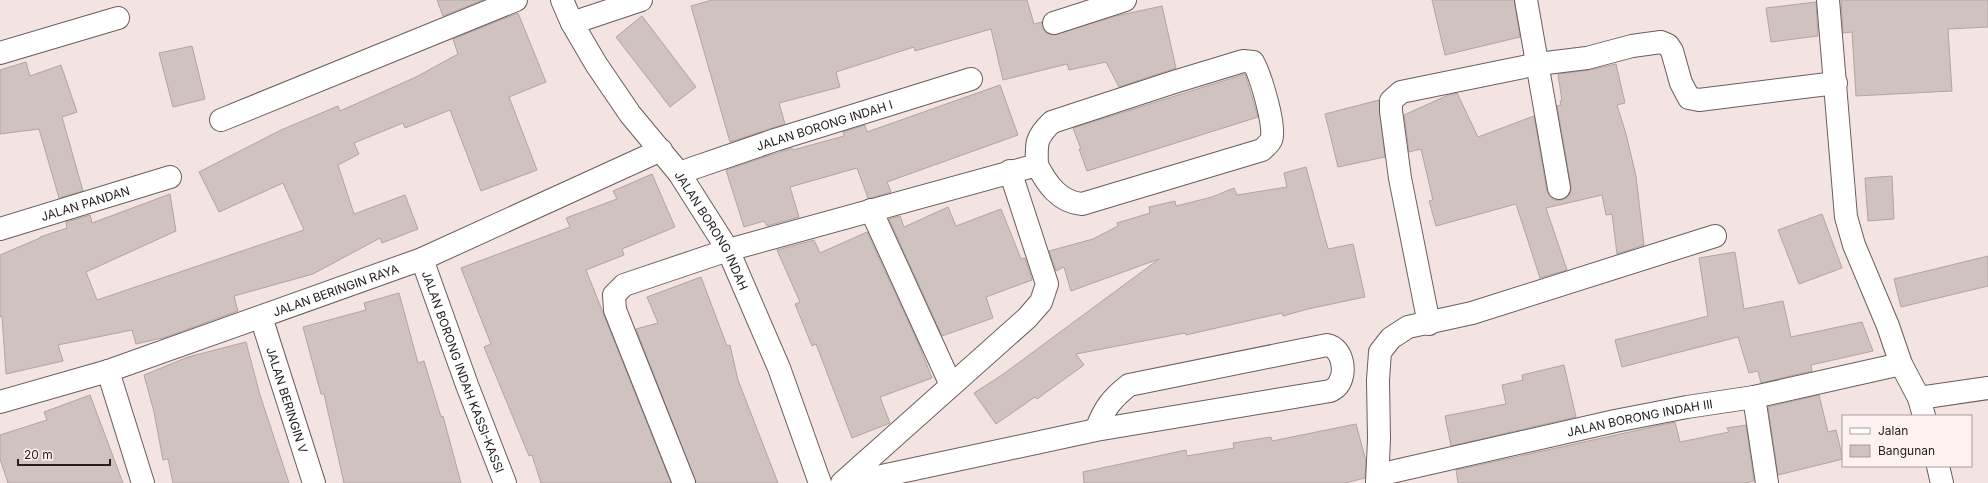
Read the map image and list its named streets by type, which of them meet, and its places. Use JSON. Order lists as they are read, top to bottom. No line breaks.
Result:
{"streets":{"street":["JALAN BORONG INDAH I","JALAN PANDAN","JALAN BORONG INDAH","JALAN BERINGIN RAYA","JALAN BORONG INDAH KASSI-KASSI","JALAN BERINGIN V","JALAN BORONG INDAH III"]},"crossings":[["JALAN BORONG INDAH I","JALAN BORONG INDAH"],["JALAN BORONG INDAH","JALAN BERINGIN RAYA"],["JALAN BERINGIN RAYA","JALAN BORONG INDAH KASSI-KASSI"],["JALAN BERINGIN RAYA","JALAN BERINGIN V"]],"legend":["Jalan","Bangunan"],"scale_bar":"20 m"}
